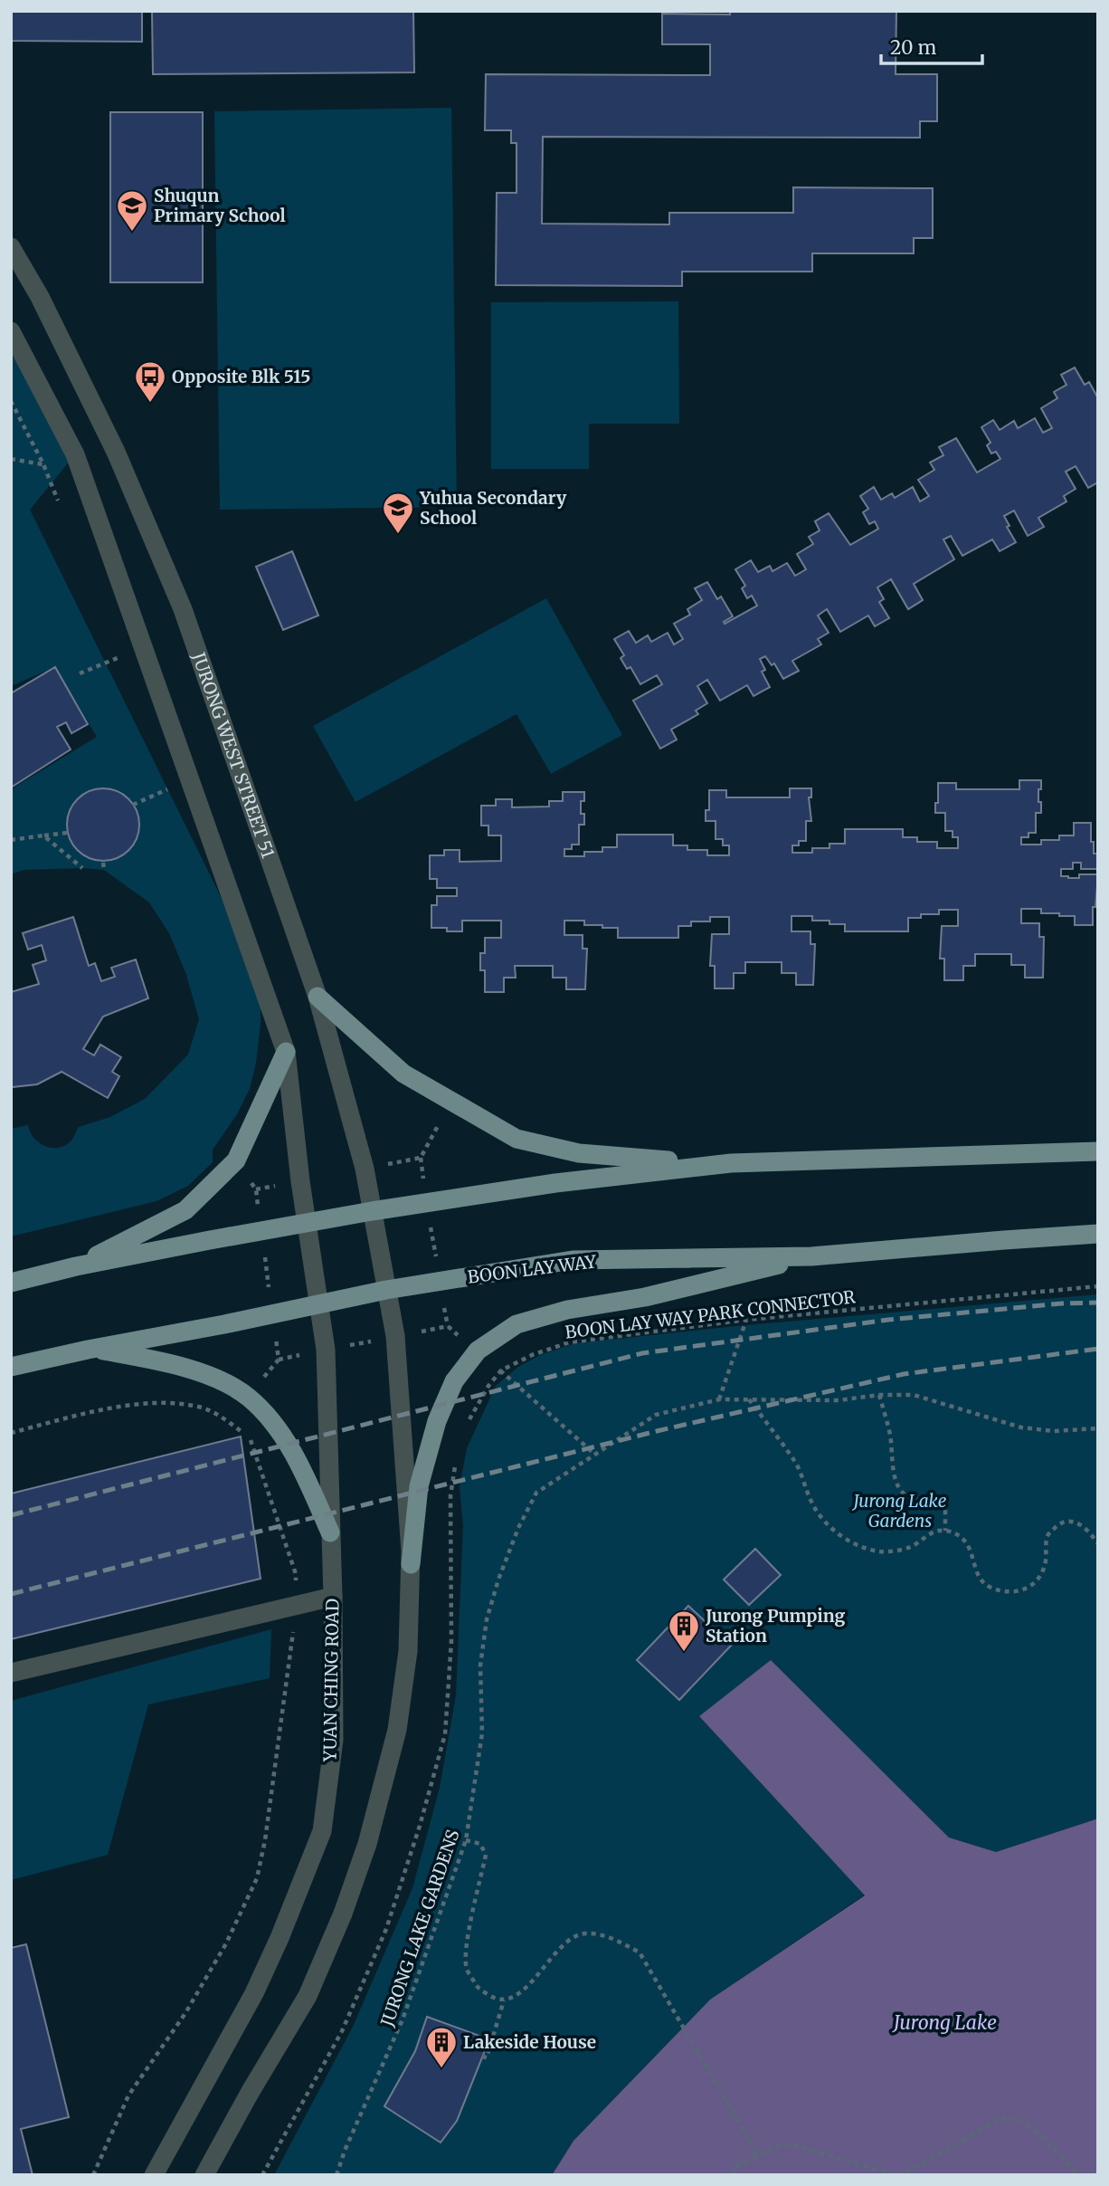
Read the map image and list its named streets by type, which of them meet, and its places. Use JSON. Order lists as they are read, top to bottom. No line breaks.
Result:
{"streets":{"main road":["BOON LAY WAY"],"street":["JURONG WEST STREET 51","YUAN CHING ROAD"],"path":["BOON LAY WAY PARK CONNECTOR","JURONG LAKE GARDENS"]},"crossings":[["JURONG WEST STREET 51","BOON LAY WAY"],["BOON LAY WAY","YUAN CHING ROAD"]],"water":["Jurong Lake"],"parks":["Jurong Lake Gardens"],"places":{"school or university":["Shuqun Primary School","Yuhua Secondary School"],"bus stop":["Opposite Blk 515"],"building":["Jurong Pumping Station","Lakeside House"]},"scale_bar":"20 m"}
